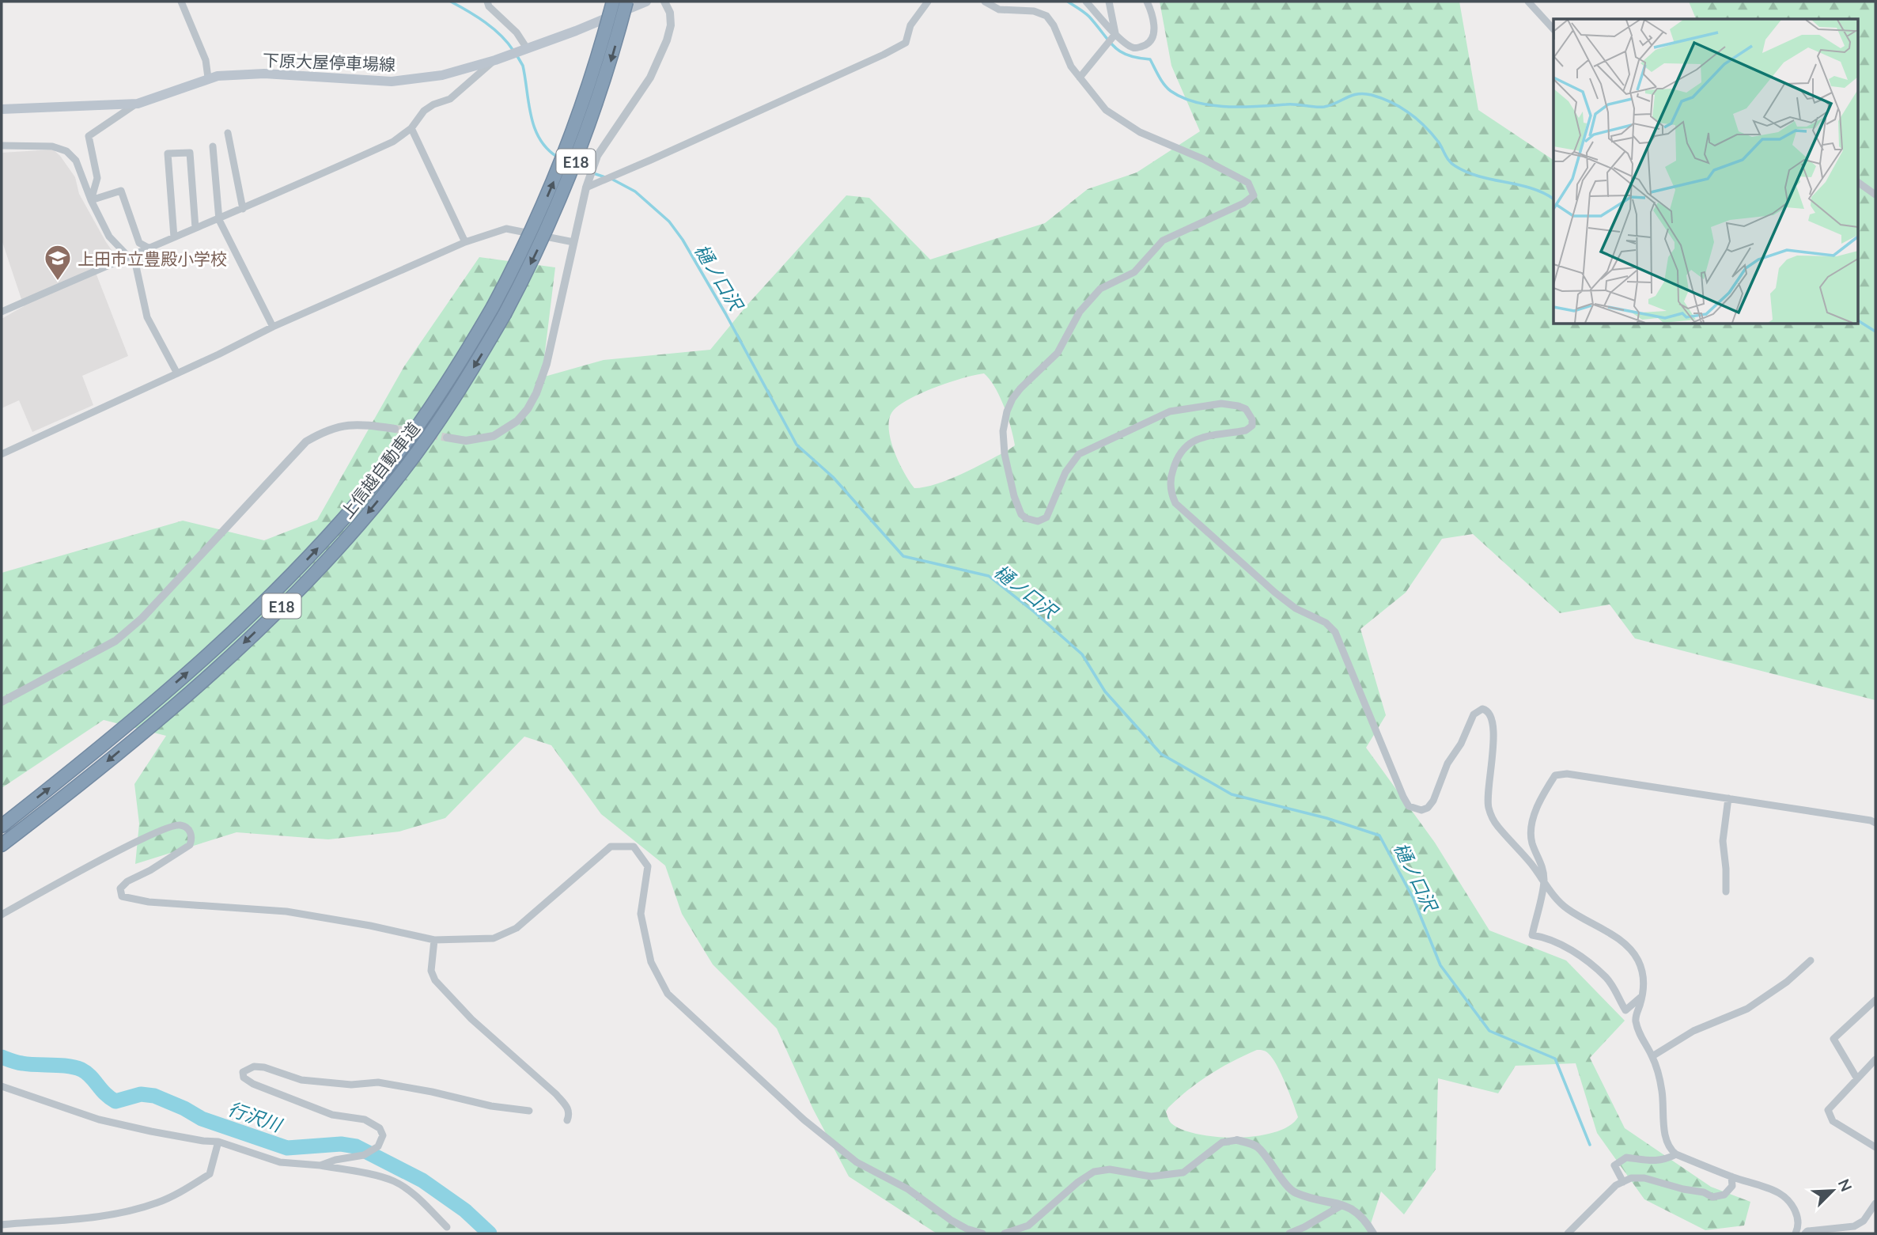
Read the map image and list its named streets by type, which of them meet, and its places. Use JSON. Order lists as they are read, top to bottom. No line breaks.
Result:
{"streets":{"highway":["E18","上信越自動車道"],"main road":["下原大屋停車場線"]},"water":["樋ノ口沢","行沢川"],"places":{"school or university":["上田市立豊殿小学校"]},"north":"top right"}
